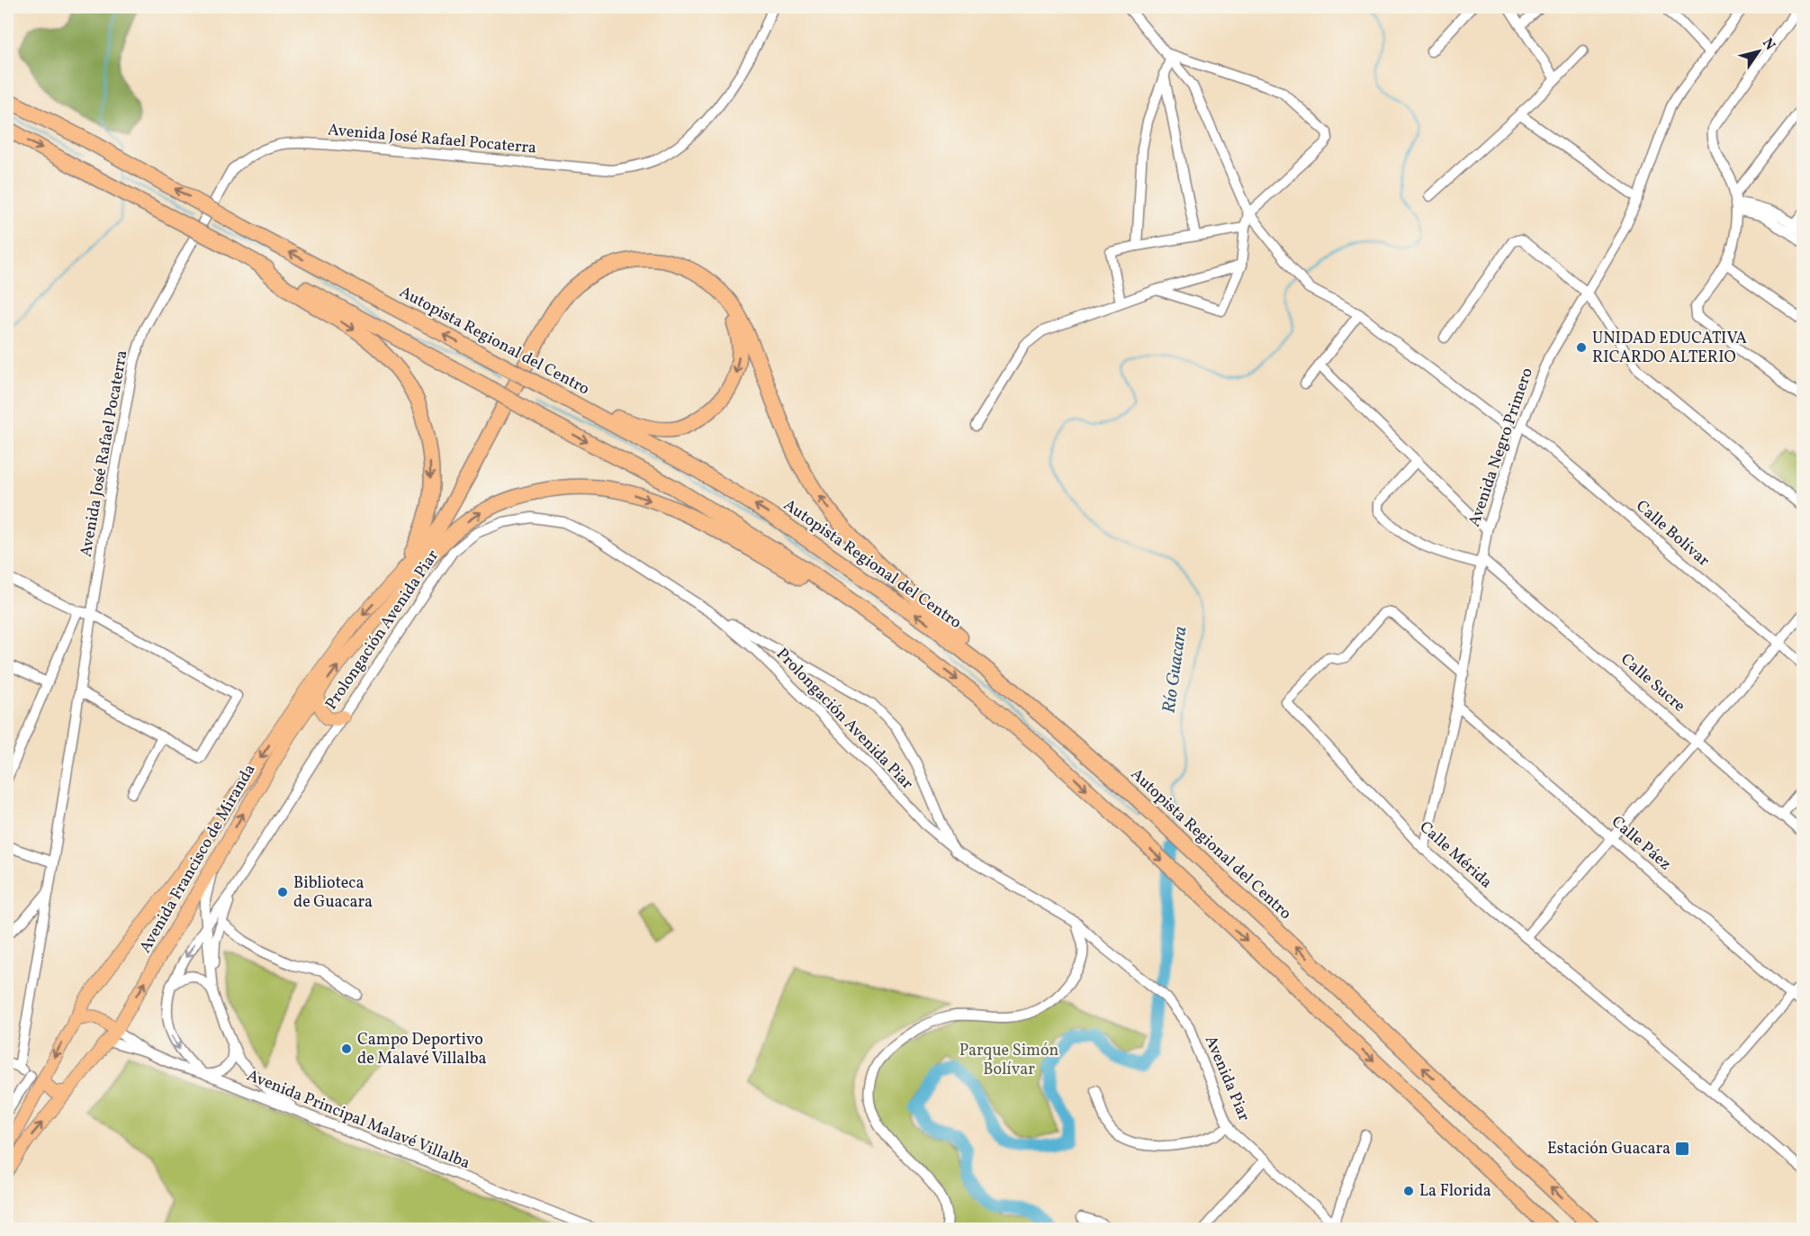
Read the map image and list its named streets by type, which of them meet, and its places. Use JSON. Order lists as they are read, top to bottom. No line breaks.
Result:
{"streets":{"highway":["Autopista Regional del Centro"],"main road":["Avenida Francisco de Miranda"],"street":["Avenida José Rafael Pocaterra","Avenida Negro Primero","Calle Bolívar","Prolongación Avenida Piar","Calle Sucre","Calle Páez","Calle Mérida","Avenida Piar","Avenida Principal Malavé Villalba"]},"crossings":[["Avenida Negro Primero","Calle Bolívar"],["Avenida Negro Primero","Calle Sucre"],["Avenida Negro Primero","Calle Páez"],["Avenida Negro Primero","Calle Mérida"],["Prolongación Avenida Piar","Avenida Piar"]],"water":["Río Guacara"],"parks":["Parque Simón Bolívar"],"places":{"other":["UNIDAD EDUCATIVA RICARDO ALTERIO","Biblioteca de Guacara","Campo Deportivo de Malavé Villalba","La Florida"],"transit":["Estación Guacara"]},"north":"top right"}
